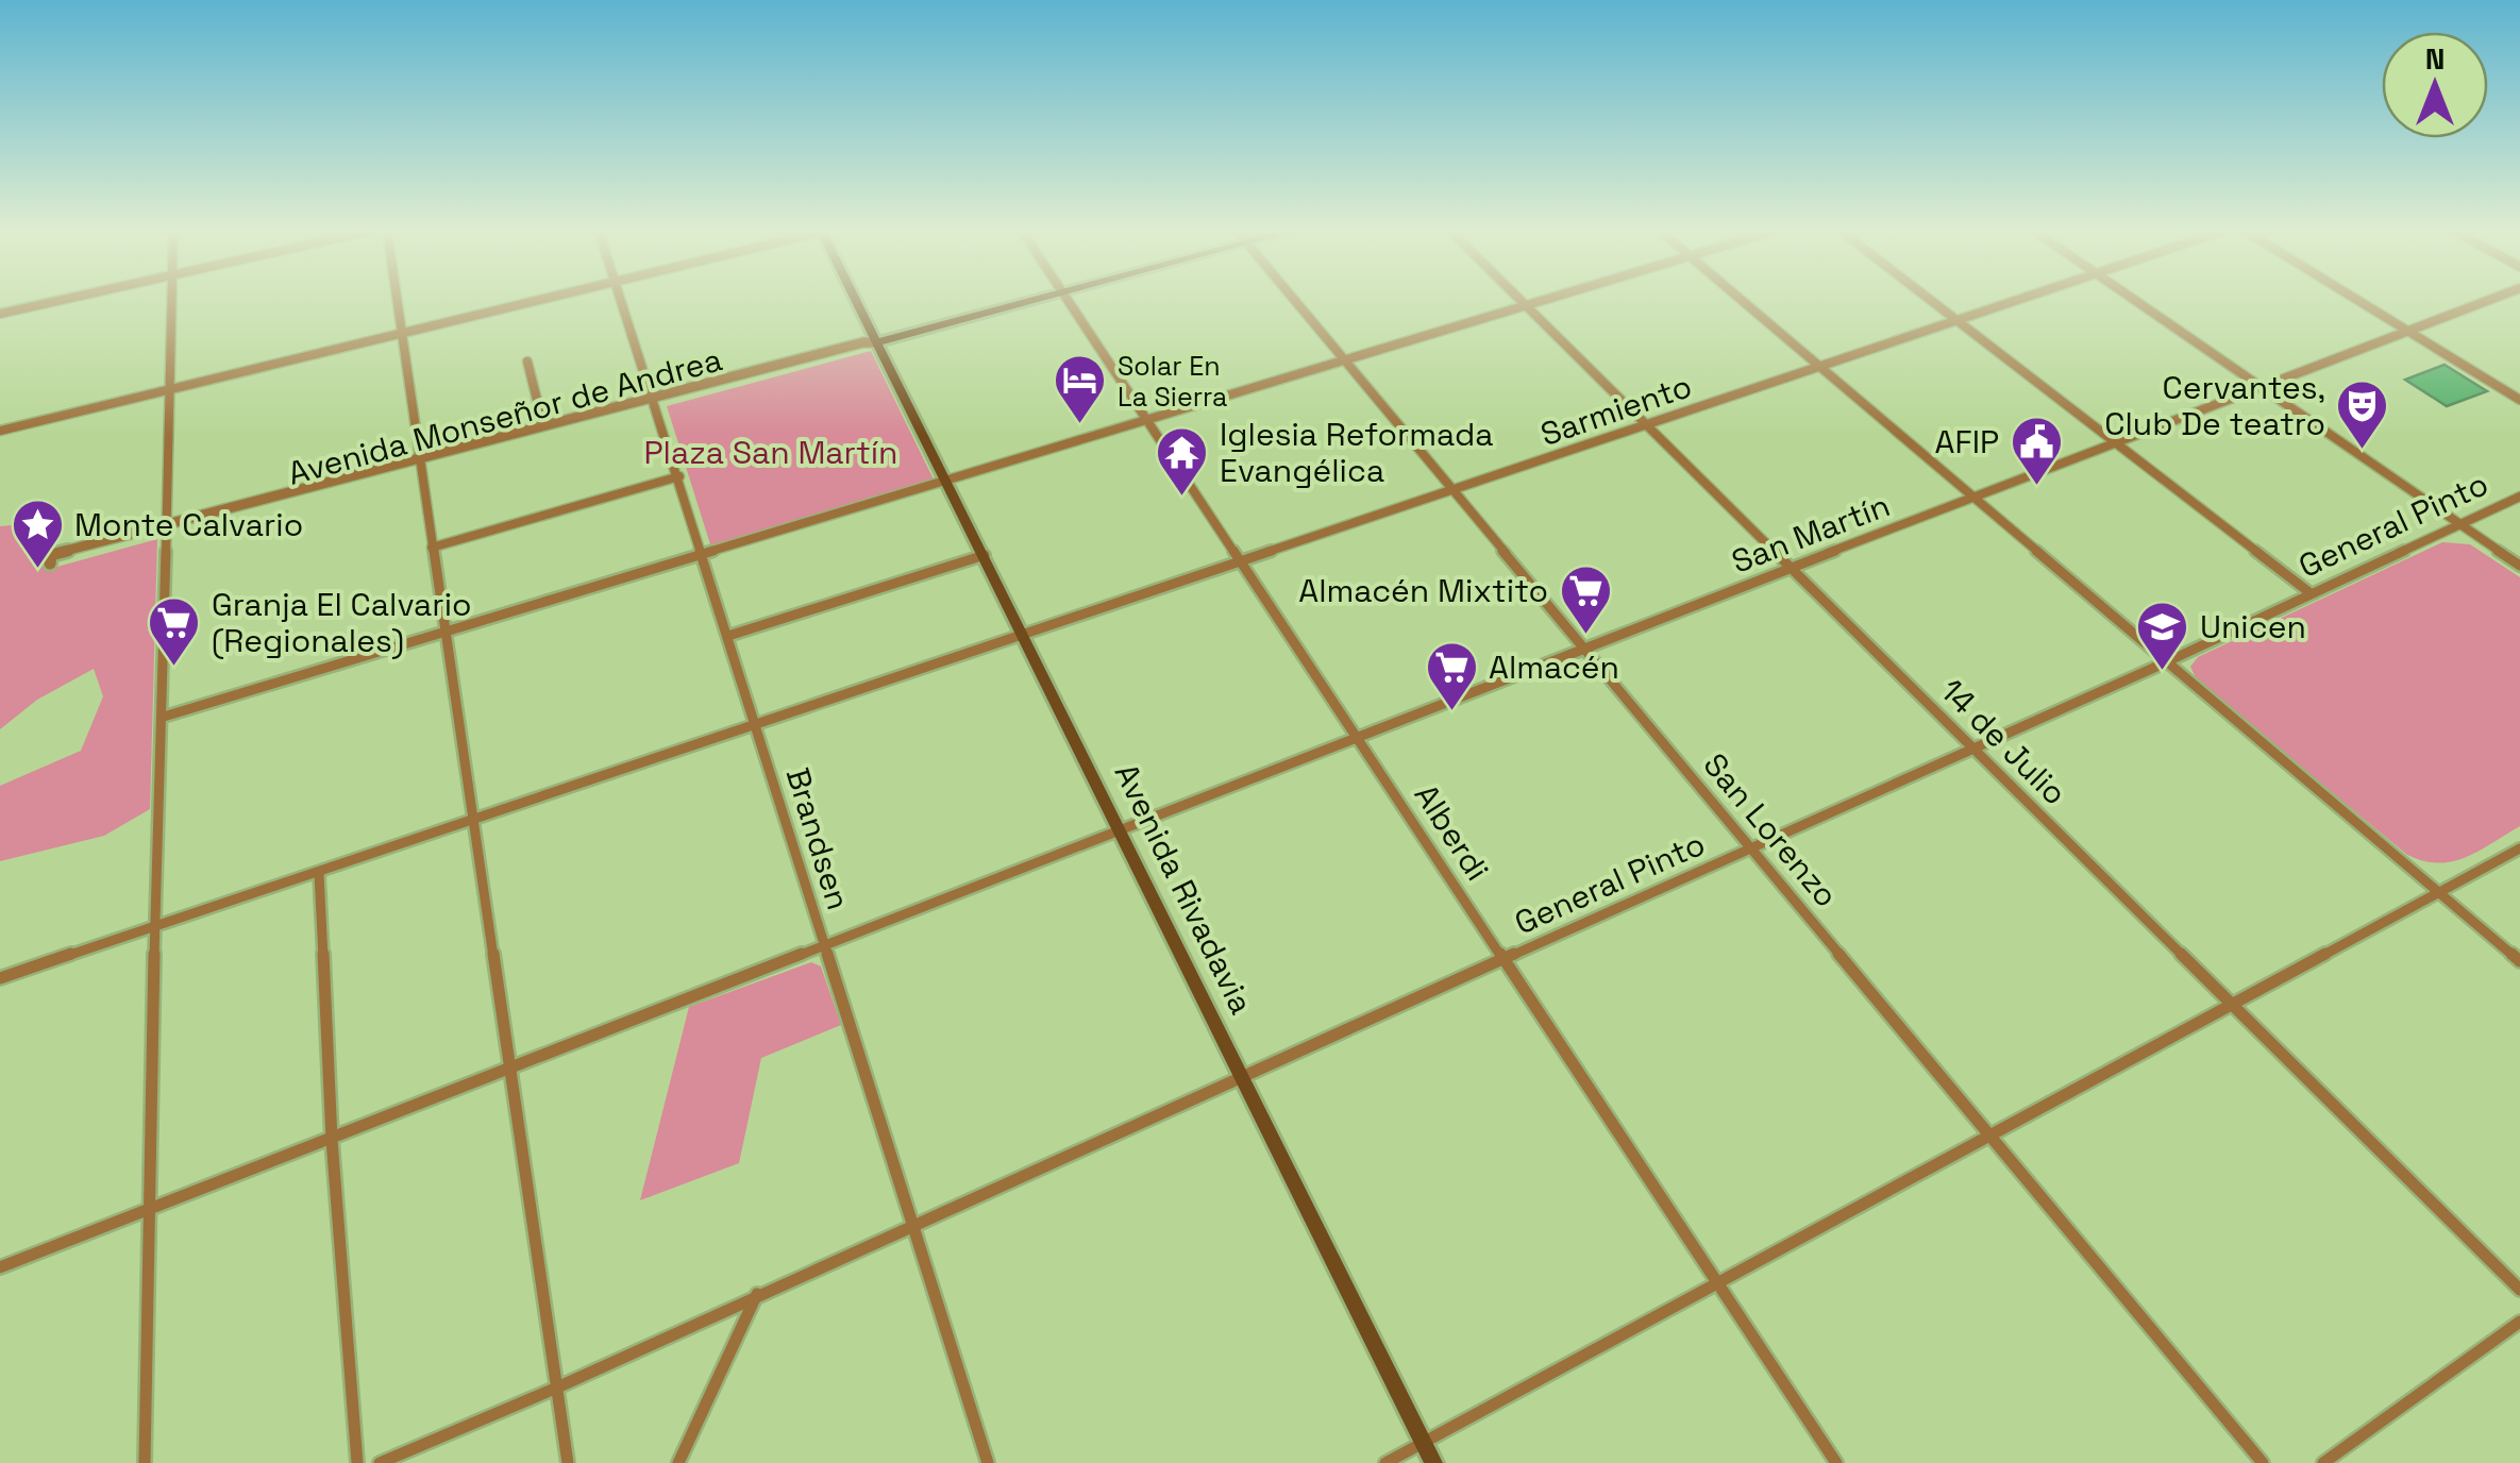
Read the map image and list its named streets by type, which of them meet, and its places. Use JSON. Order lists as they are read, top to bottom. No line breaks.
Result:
{"streets":{"main road":["Avenida Rivadavia"],"street":["Sarmiento","Avenida Monseñor de Andrea","General Pinto","San Martín","14 de Julio","San Lorenzo","Alberdi","Brandsen"]},"crossings":[["Sarmiento","14 de Julio"],["Sarmiento","San Lorenzo"],["Sarmiento","Alberdi"],["Sarmiento","Brandsen"],["Sarmiento","Avenida Rivadavia"],["Avenida Monseñor de Andrea","Brandsen"],["Avenida Monseñor de Andrea","Avenida Rivadavia"],["General Pinto","14 de Julio"],["General Pinto","San Lorenzo"],["General Pinto","Alberdi"],["General Pinto","Brandsen"],["General Pinto","Avenida Rivadavia"],["San Martín","14 de Julio"],["San Martín","San Lorenzo"],["San Martín","Alberdi"],["San Martín","Avenida Rivadavia"]],"parks":["Plaza San Martín"],"places":{"hotel":["Solar En La Sierra"],"theatre":["Cervantes, Club De teatro"],"public building":["AFIP"],"temple":["Iglesia Reformada Evangélica"],"place":["Monte Calvario"],"supermarket":["Almacén Mixtito","Granja El Calvario (Regionales)","Almacén"],"school or university":["Unicen"]},"north":"top"}
